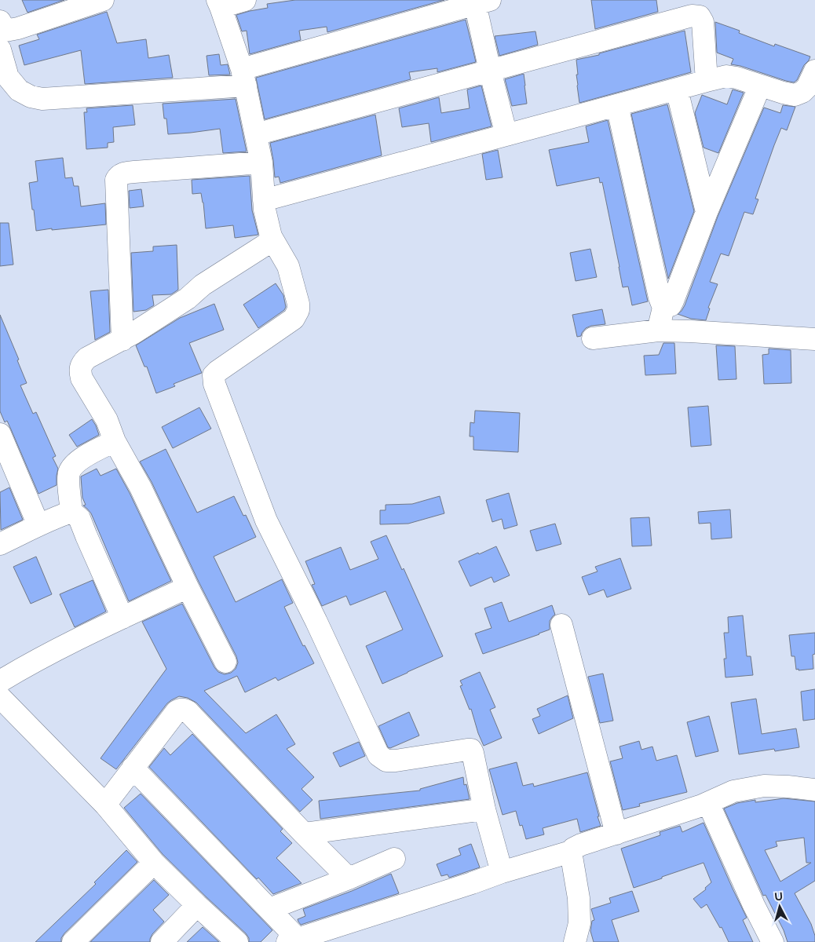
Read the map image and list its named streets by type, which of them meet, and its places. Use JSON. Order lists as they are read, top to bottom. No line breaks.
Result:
{"north":"top"}
